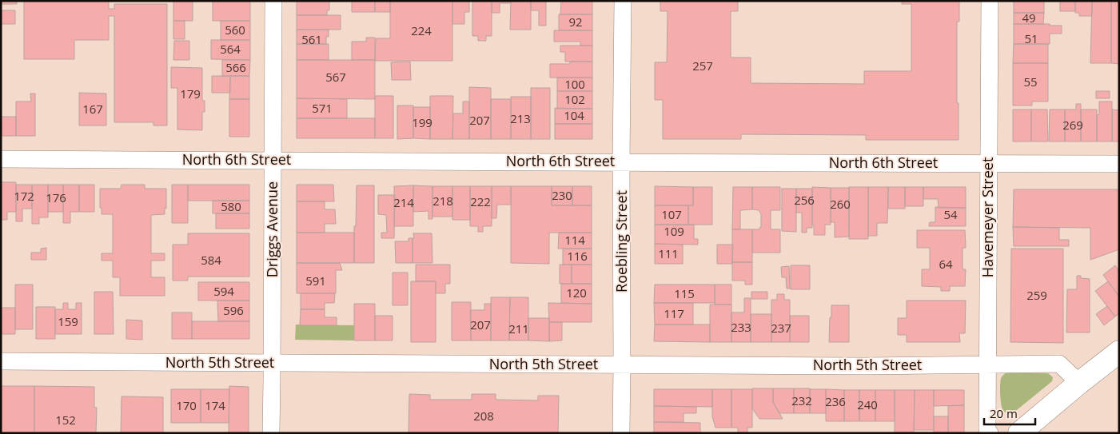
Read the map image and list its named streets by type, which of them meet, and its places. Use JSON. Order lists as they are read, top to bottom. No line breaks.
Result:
{"streets":{"street":["North 6th Street","Havemeyer Street","Driggs Avenue","Roebling Street","North 5th Street"]},"crossings":[["North 6th Street","Havemeyer Street"],["North 6th Street","Driggs Avenue"],["North 6th Street","Roebling Street"],["Havemeyer Street","North 5th Street"],["Driggs Avenue","North 5th Street"],["Roebling Street","North 5th Street"]],"house_numbers":["49","92","560","224","51","561","564","257","566","567","55","100","179","102","571","167","104","213","207","199","269","230","172","176","256","218","222","214","260","580","107","54","109","114","111","116","584","64","591","594","120","115","259","596","117","159","207","233","237","211","232","236","240","170","174","208","152"],"scale_bar":"20 m"}
